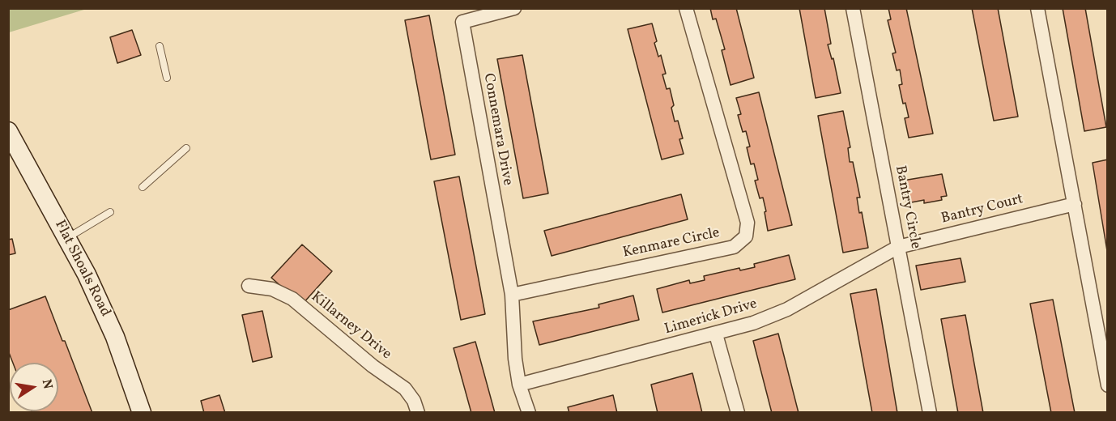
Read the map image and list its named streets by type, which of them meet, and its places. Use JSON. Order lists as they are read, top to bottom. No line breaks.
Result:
{"streets":{"street":["Connemara Drive","Bantry Circle","Bantry Court","Kenmare Circle","Flat Shoals Road","Limerick Drive","Killarney Drive"]},"crossings":[["Connemara Drive","Kenmare Circle"],["Bantry Circle","Bantry Court"],["Bantry Circle","Limerick Drive"],["Bantry Court","Limerick Drive"]],"north":"right"}
